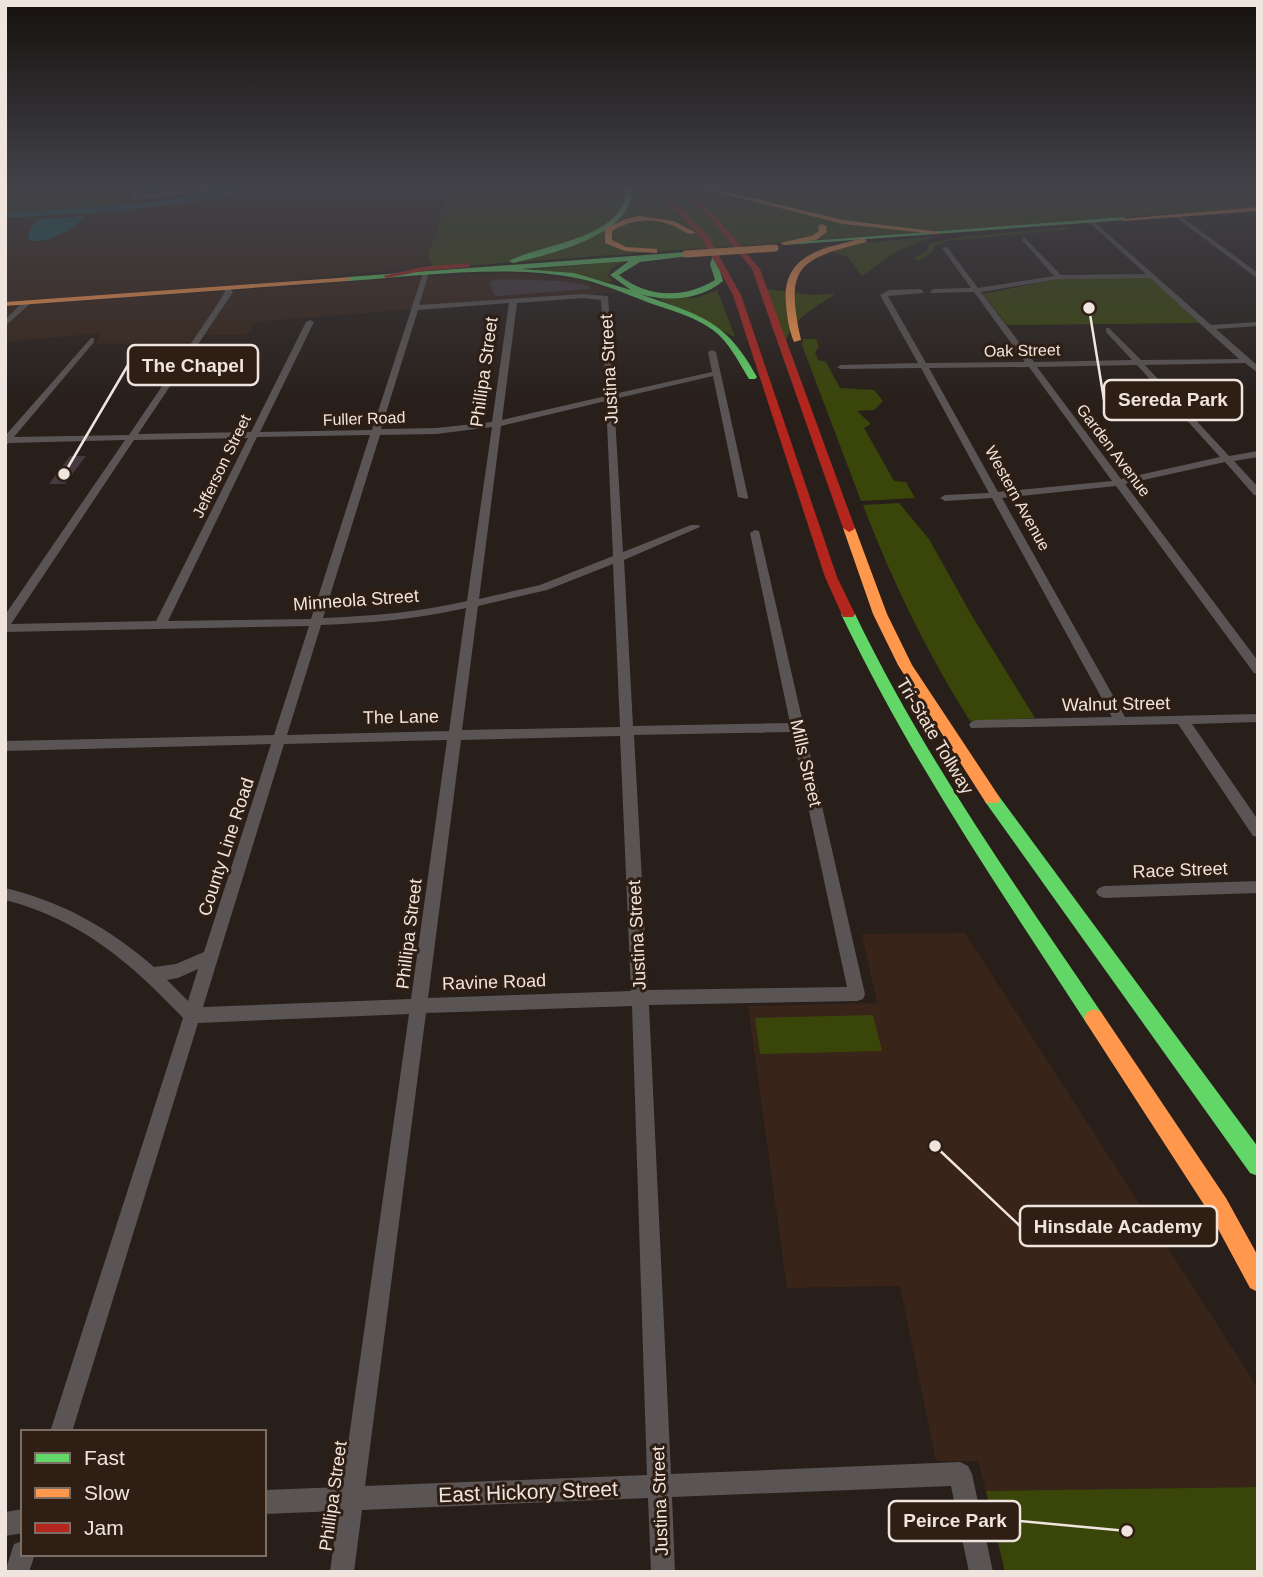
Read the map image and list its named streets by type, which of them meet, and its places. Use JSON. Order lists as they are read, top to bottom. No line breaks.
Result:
{"streets":{"main road":["Tri-State Tollway"],"street":["Oak Street","Justina Street","Phillipa Street","Fuller Road","Garden Avenue","Jefferson Street","Western Avenue","Minneola Street","Walnut Street","The Lane","Mills Street","County Line Road","Race Street","Ravine Road","East Hickory Street"]},"crossings":[["Oak Street","Garden Avenue"],["Oak Street","Western Avenue"],["Justina Street","Phillipa Street"],["Justina Street","Fuller Road"],["Justina Street","Minneola Street"],["Justina Street","The Lane"],["Justina Street","Ravine Road"],["Justina Street","East Hickory Street"],["Phillipa Street","Fuller Road"],["Phillipa Street","Minneola Street"],["Phillipa Street","The Lane"],["Phillipa Street","Ravine Road"],["Phillipa Street","East Hickory Street"],["Fuller Road","Jefferson Street"],["Fuller Road","County Line Road"],["Jefferson Street","Minneola Street"],["Western Avenue","Walnut Street"],["Minneola Street","County Line Road"],["The Lane","Mills Street"],["The Lane","County Line Road"],["Mills Street","Ravine Road"],["County Line Road","Ravine Road"]],"places":["Sereda Park","The Chapel","Hinsdale Academy","Peirce Park"],"legend":["Fast","Slow","Jam"]}
